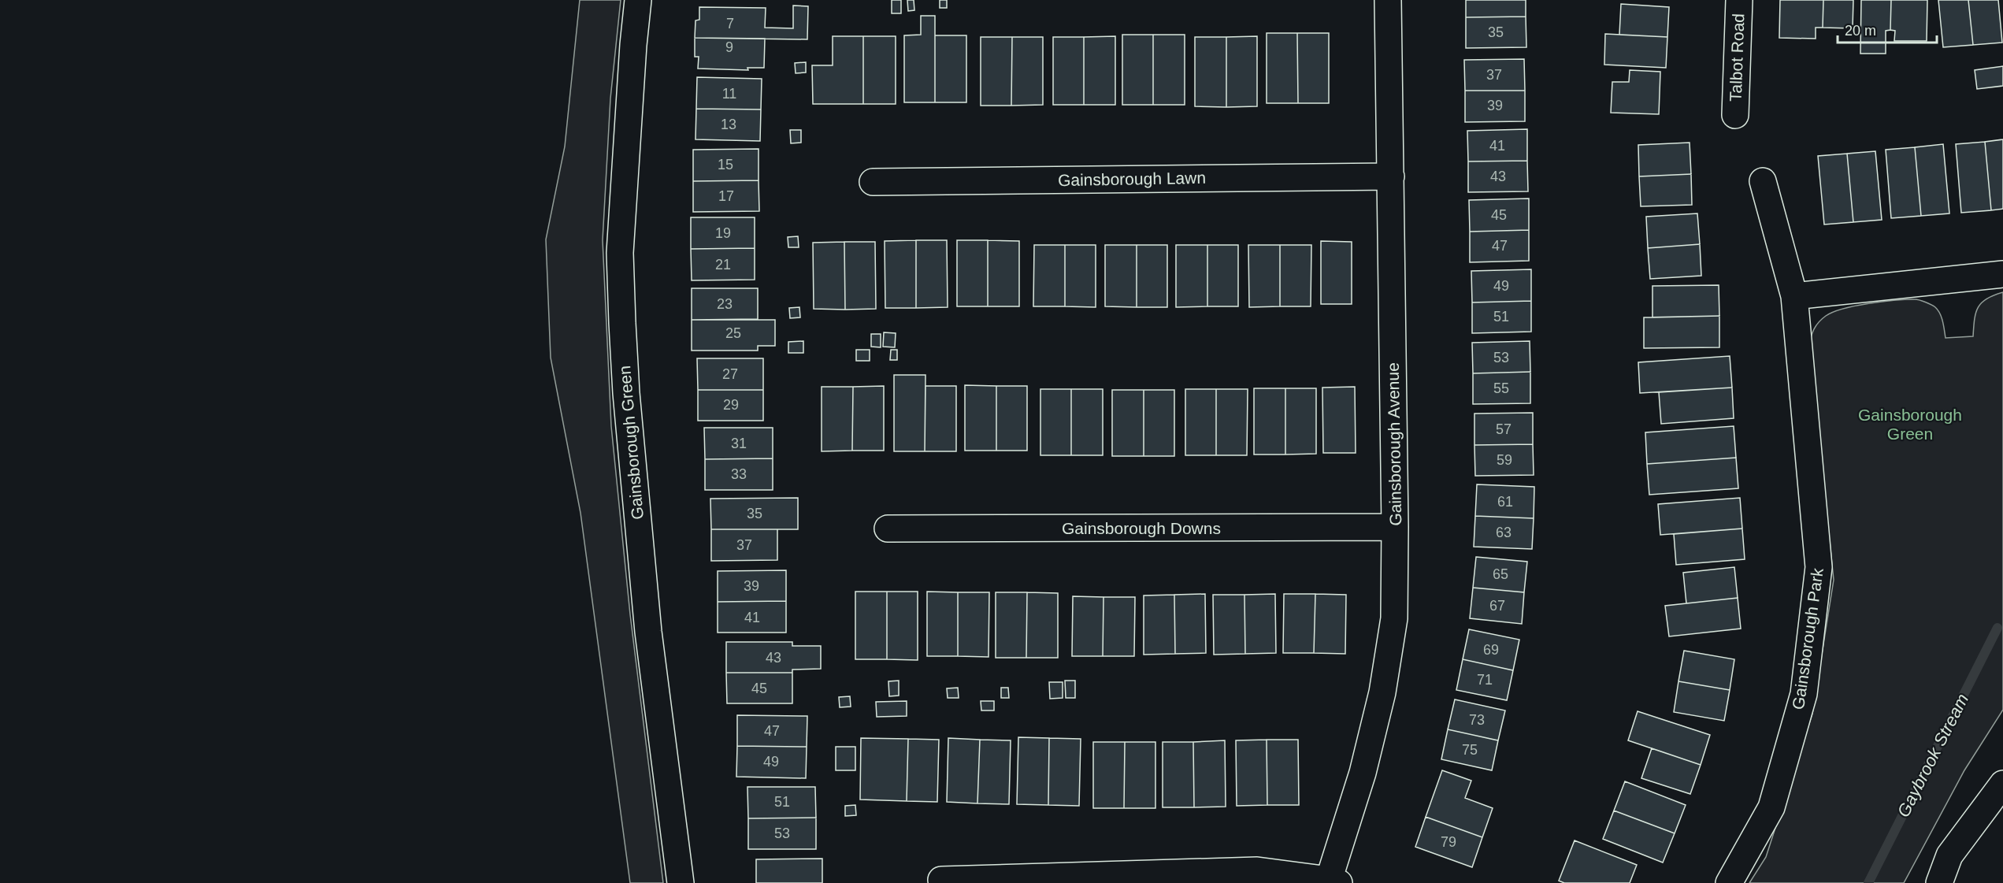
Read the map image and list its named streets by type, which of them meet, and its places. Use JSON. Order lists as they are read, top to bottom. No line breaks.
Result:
{"streets":{"street":["Talbot Road","Gainsborough Lawn","Gainsborough Green","Gainsborough Avenue","Gainsborough Downs","Gainsborough Park"]},"crossings":[["Gainsborough Lawn","Gainsborough Avenue"],["Gainsborough Avenue","Gainsborough Downs"]],"water":["Gaybrook Stream"],"parks":["Gainsborough Green"],"house_numbers":["7","35","9","37","11","39","13","41","15","43","17","45","19","47","21","49","23","51","25","53","27","55","29","57","31","59","33","61","35","63","37","65","39","67","41","69","43","71","45","73","47","75","49","51","53","79"],"scale_bar":"20 m"}
